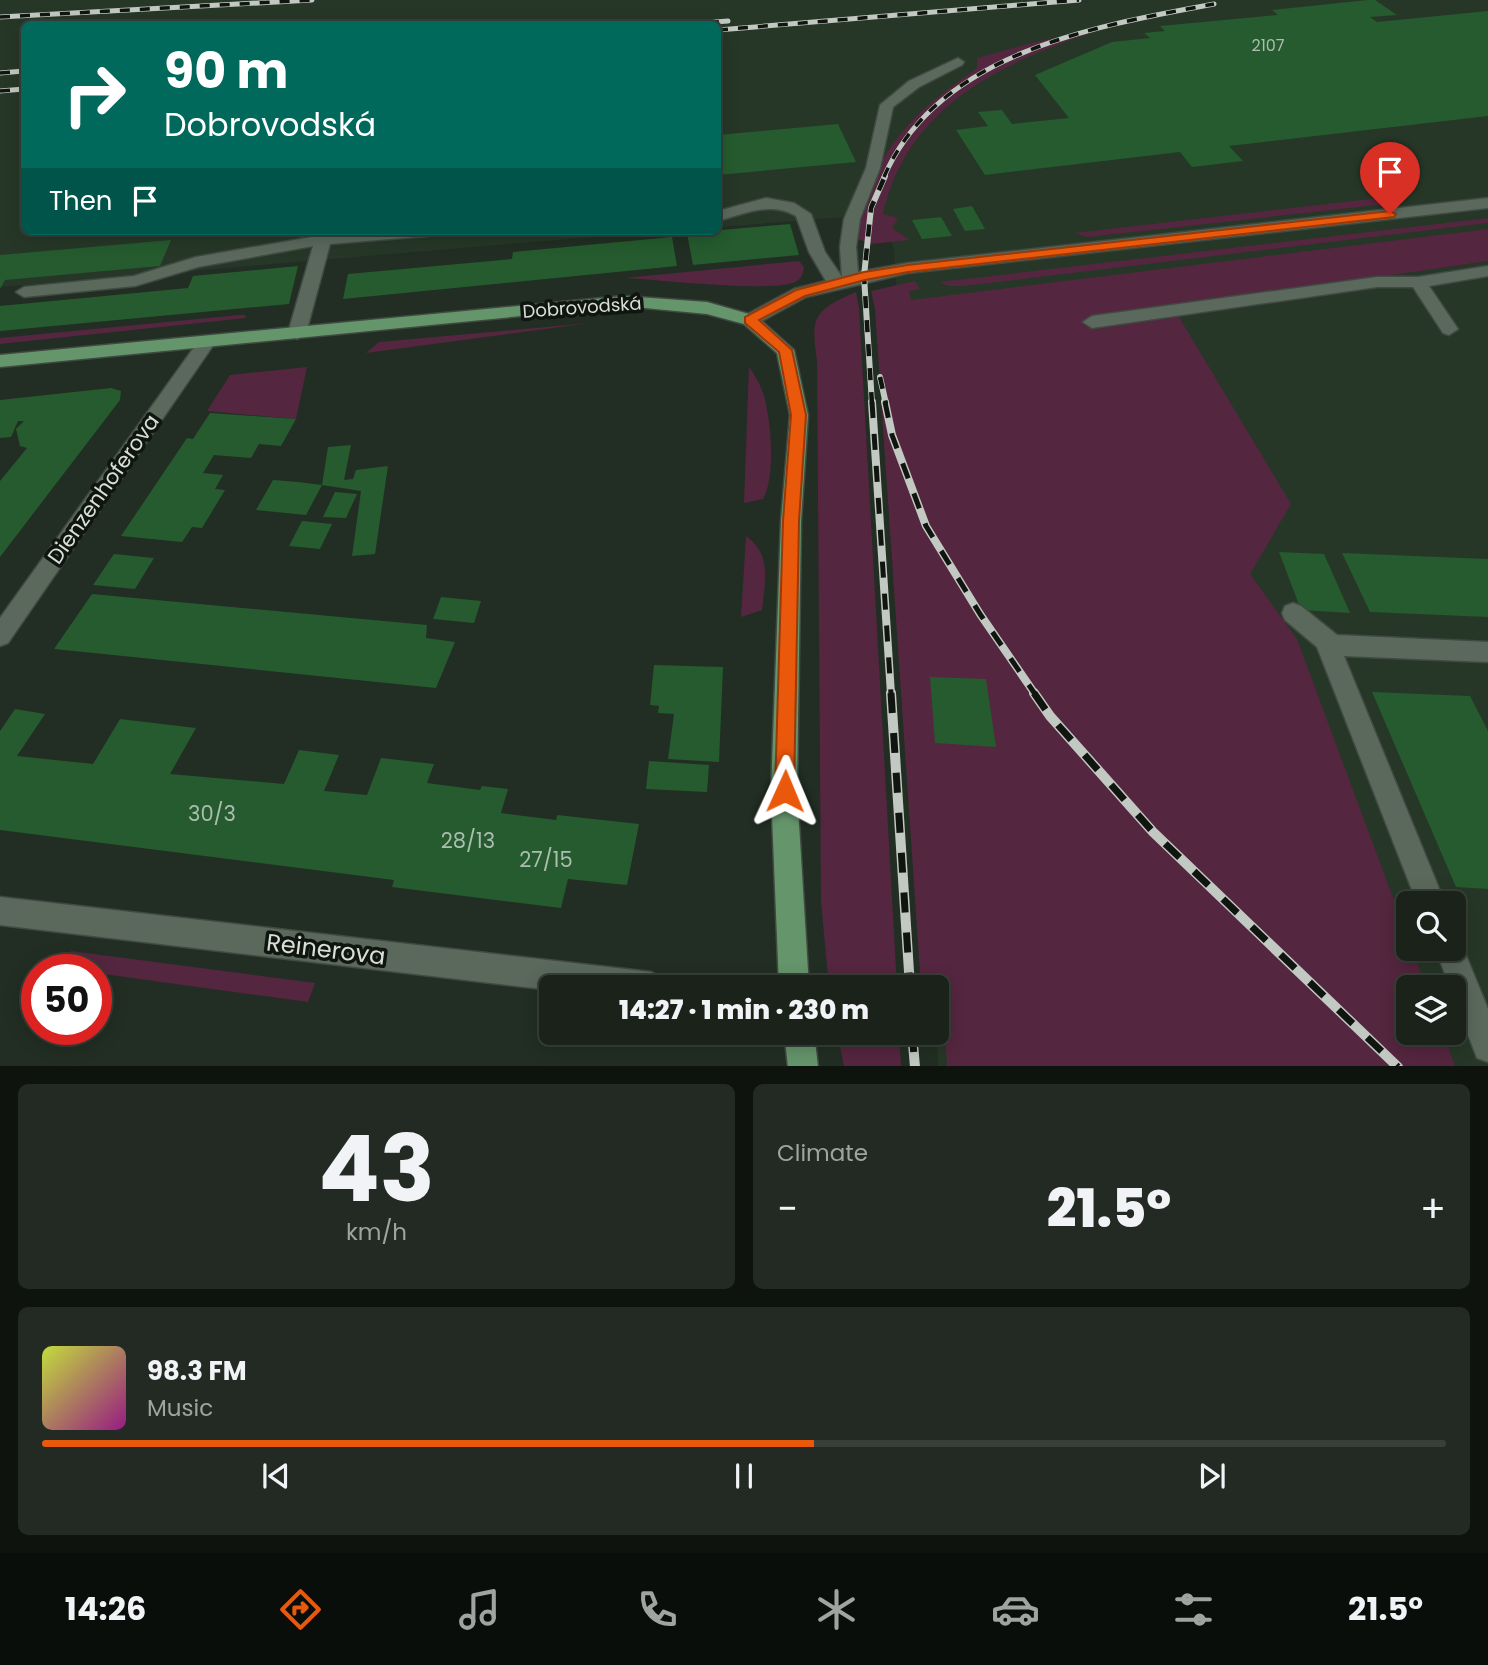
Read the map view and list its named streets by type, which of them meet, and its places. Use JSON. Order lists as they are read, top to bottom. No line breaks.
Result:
{"streets":{"main road":["Dobrovodská"],"street":["Dienzenhoferova","Reinerova"]},"crossings":[["Dobrovodská","Dienzenhoferova"]],"house_numbers":["2107","30/3","28/13","27/15"],"page":{"turn":["90 m","Dobrovodská"],"then":"Then","limit":"50","trip":"14:27 · 1 min · 230 m","tile":[["43","km/h"],"Climate"],"heat":["−","21.5°","+"],"song":["98.3 FM","Music"],"tabs":["14:26","21.5°"]}}
